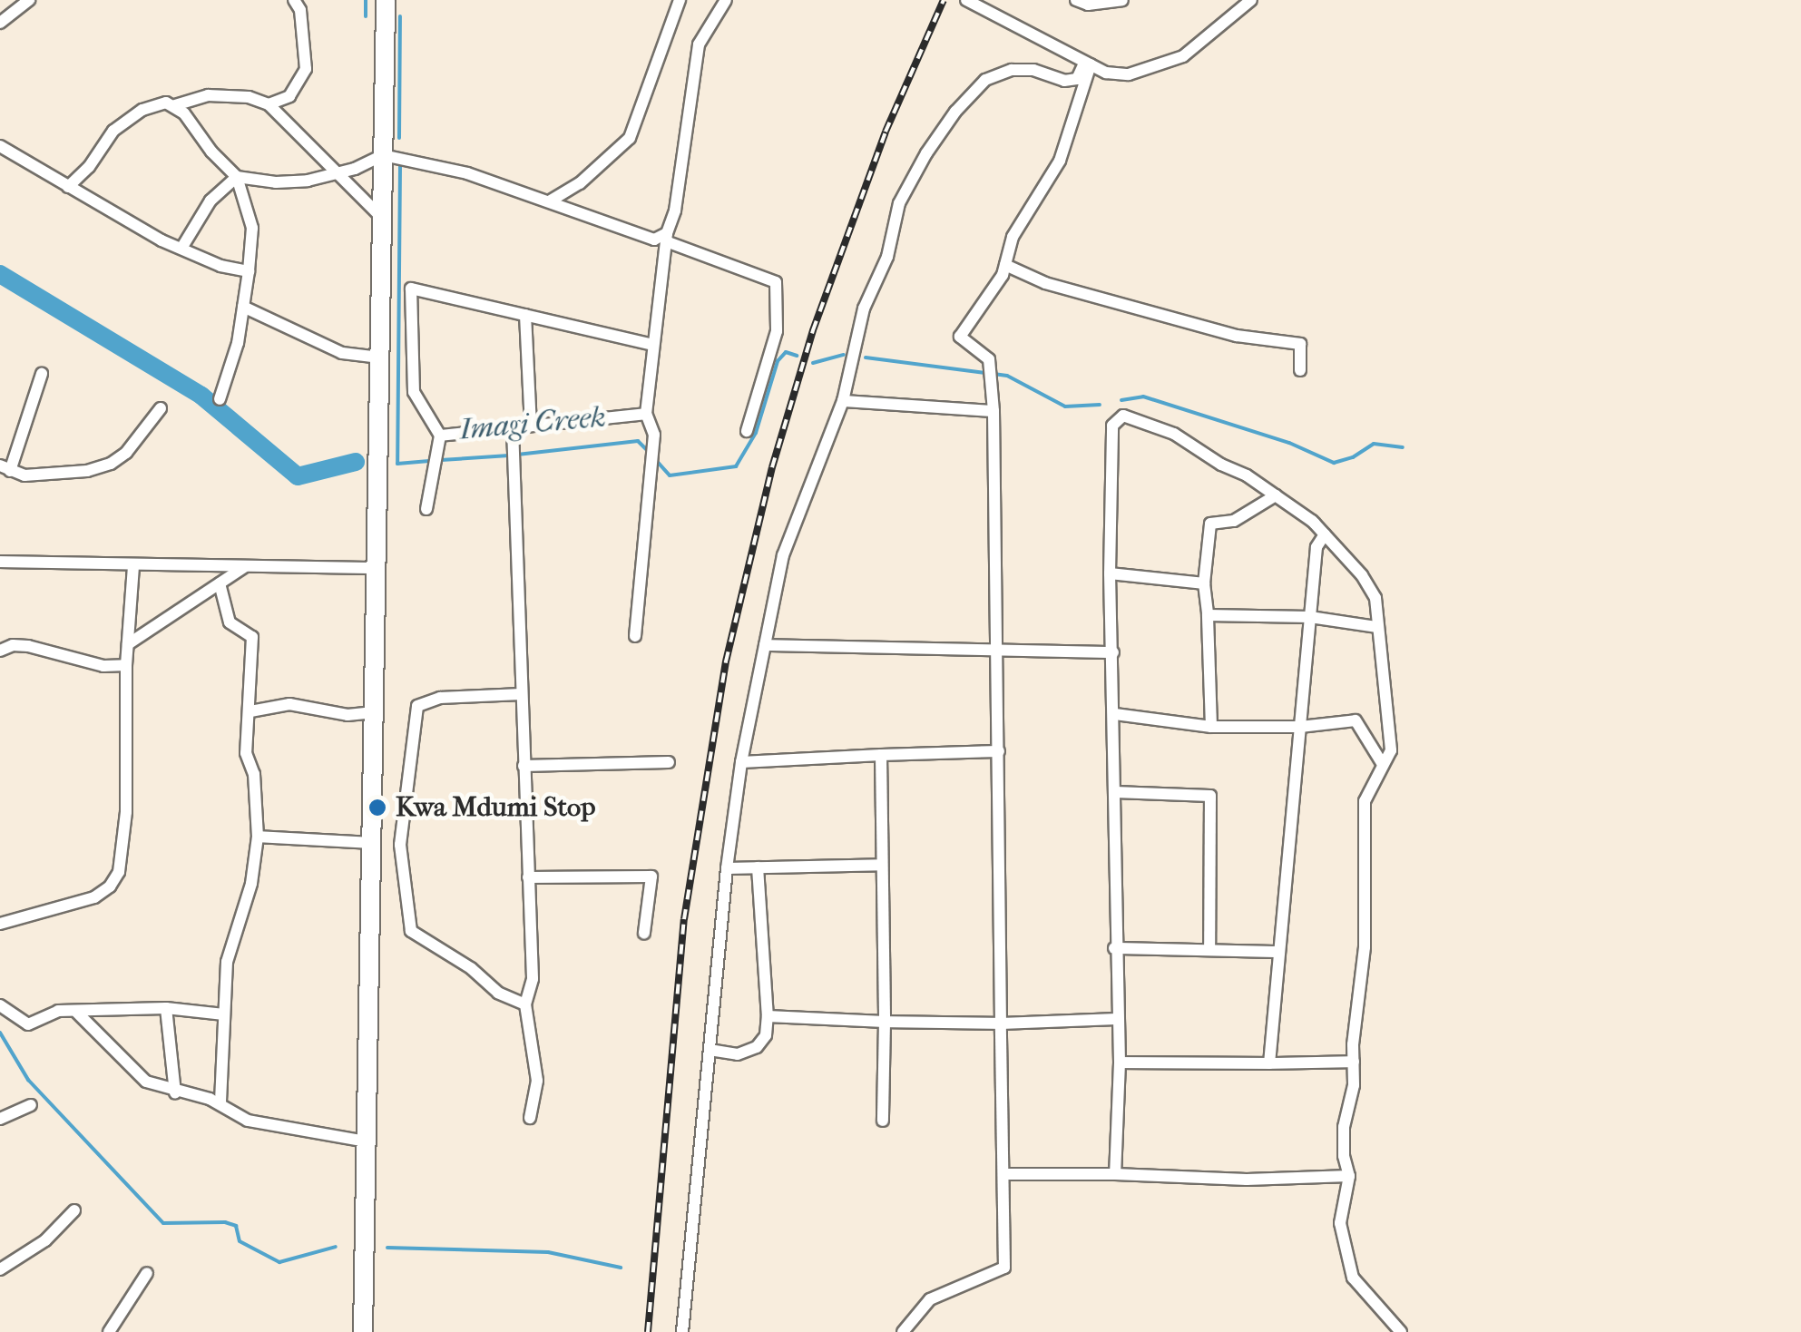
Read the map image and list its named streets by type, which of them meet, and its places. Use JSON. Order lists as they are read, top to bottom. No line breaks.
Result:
{"water":["Imagi Creek"],"places":["Kwa Mdumi Stop"]}
